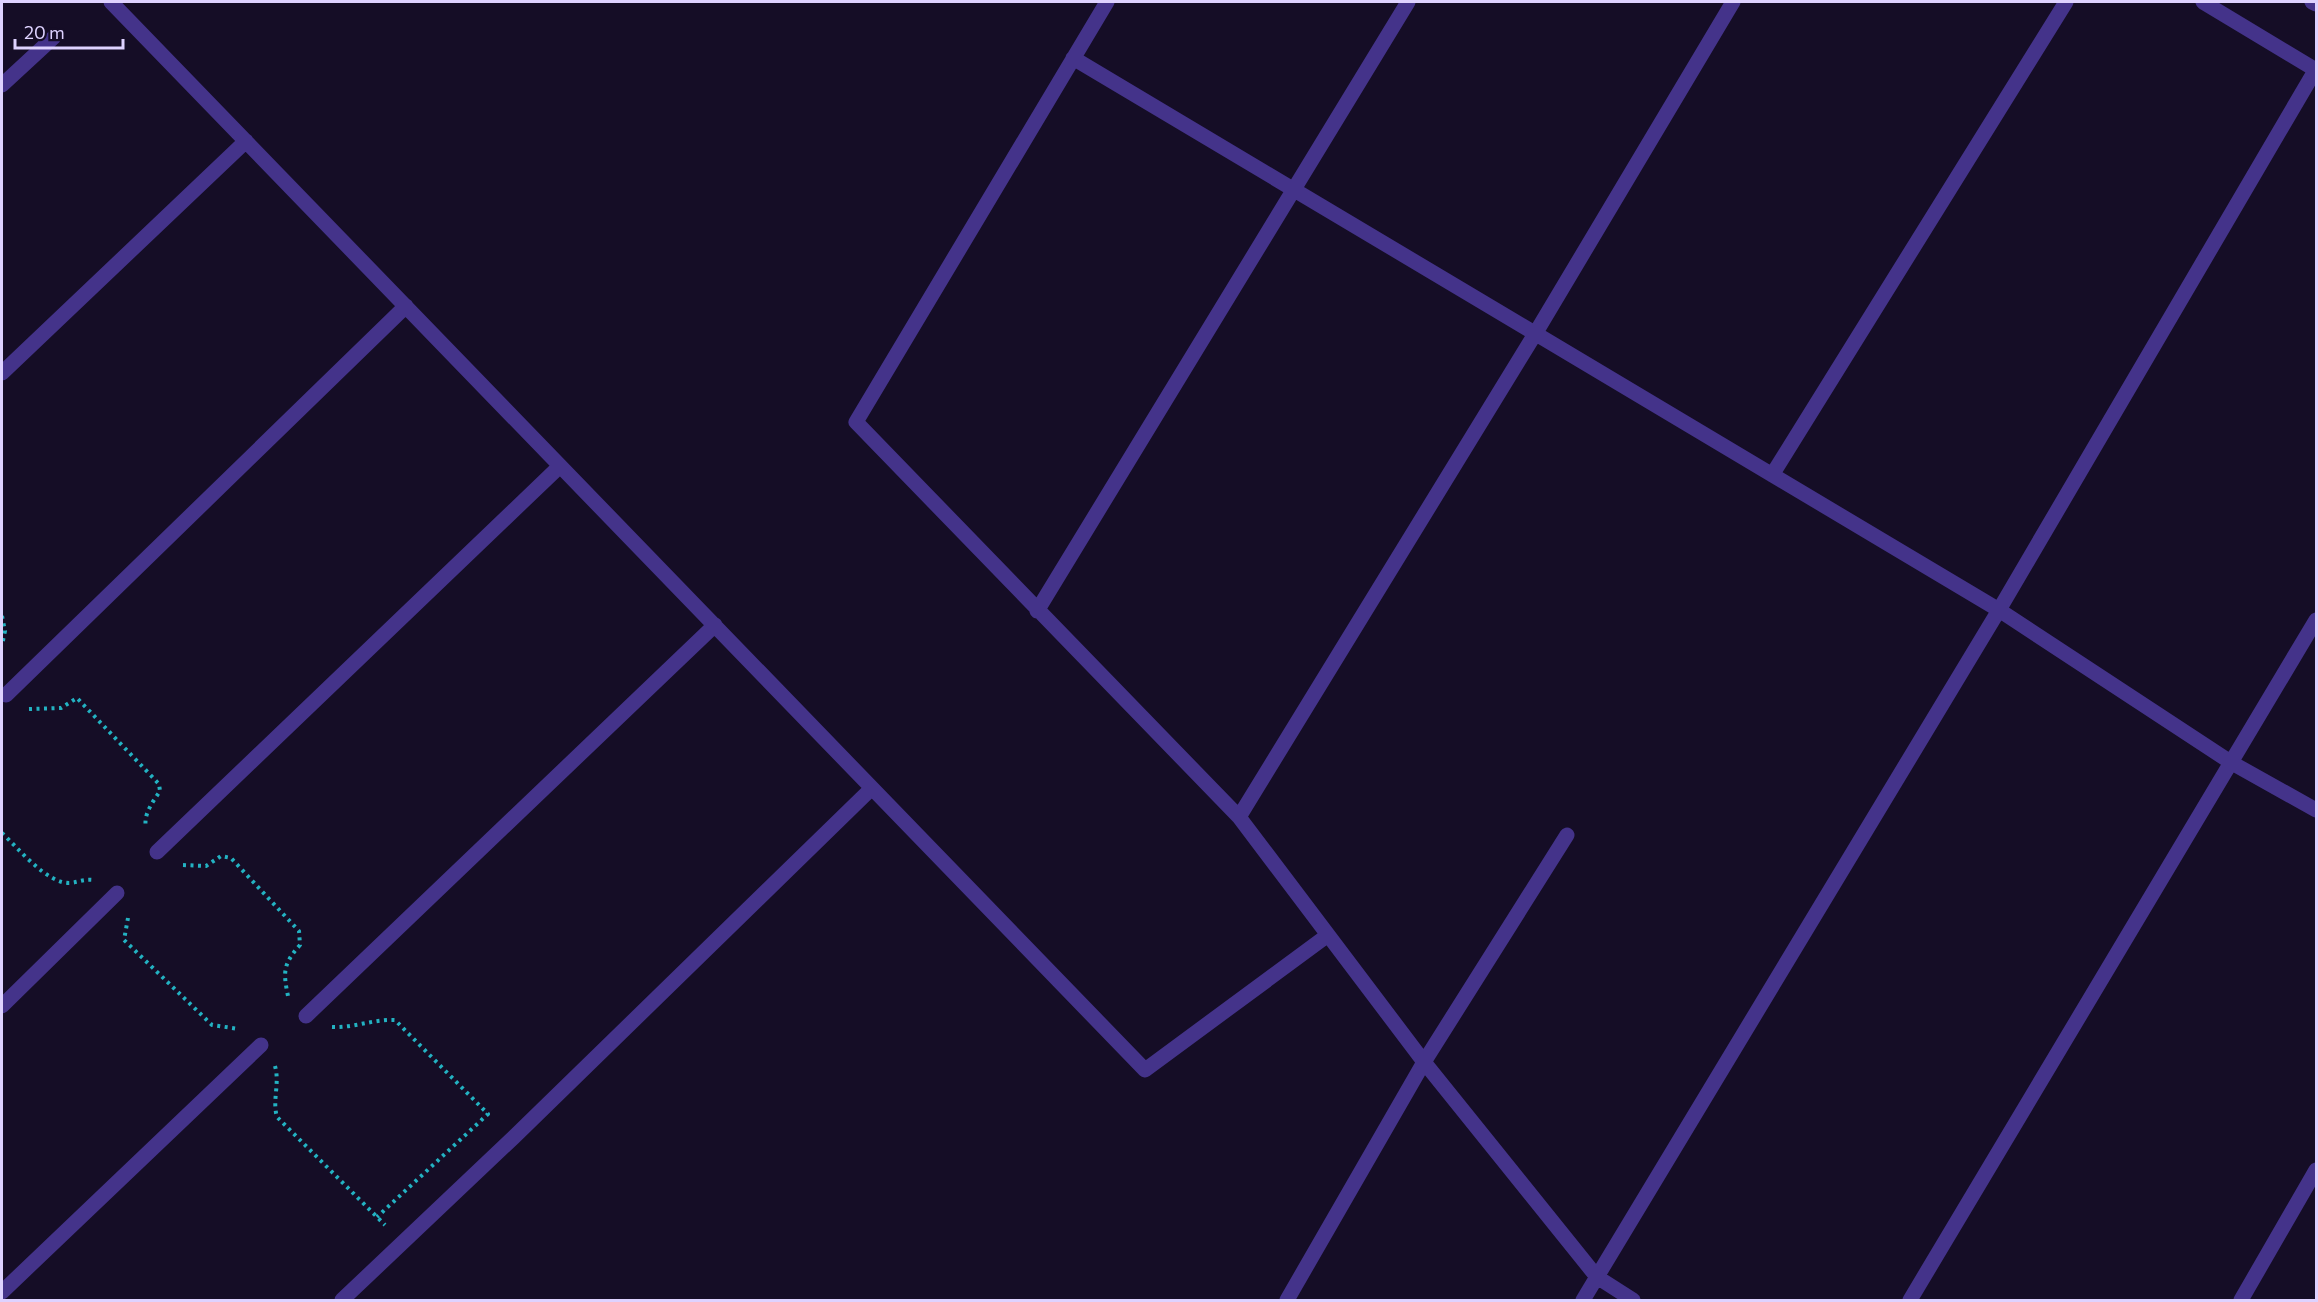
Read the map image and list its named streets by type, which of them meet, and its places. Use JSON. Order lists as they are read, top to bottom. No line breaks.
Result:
{"scale_bar":"20 m"}
